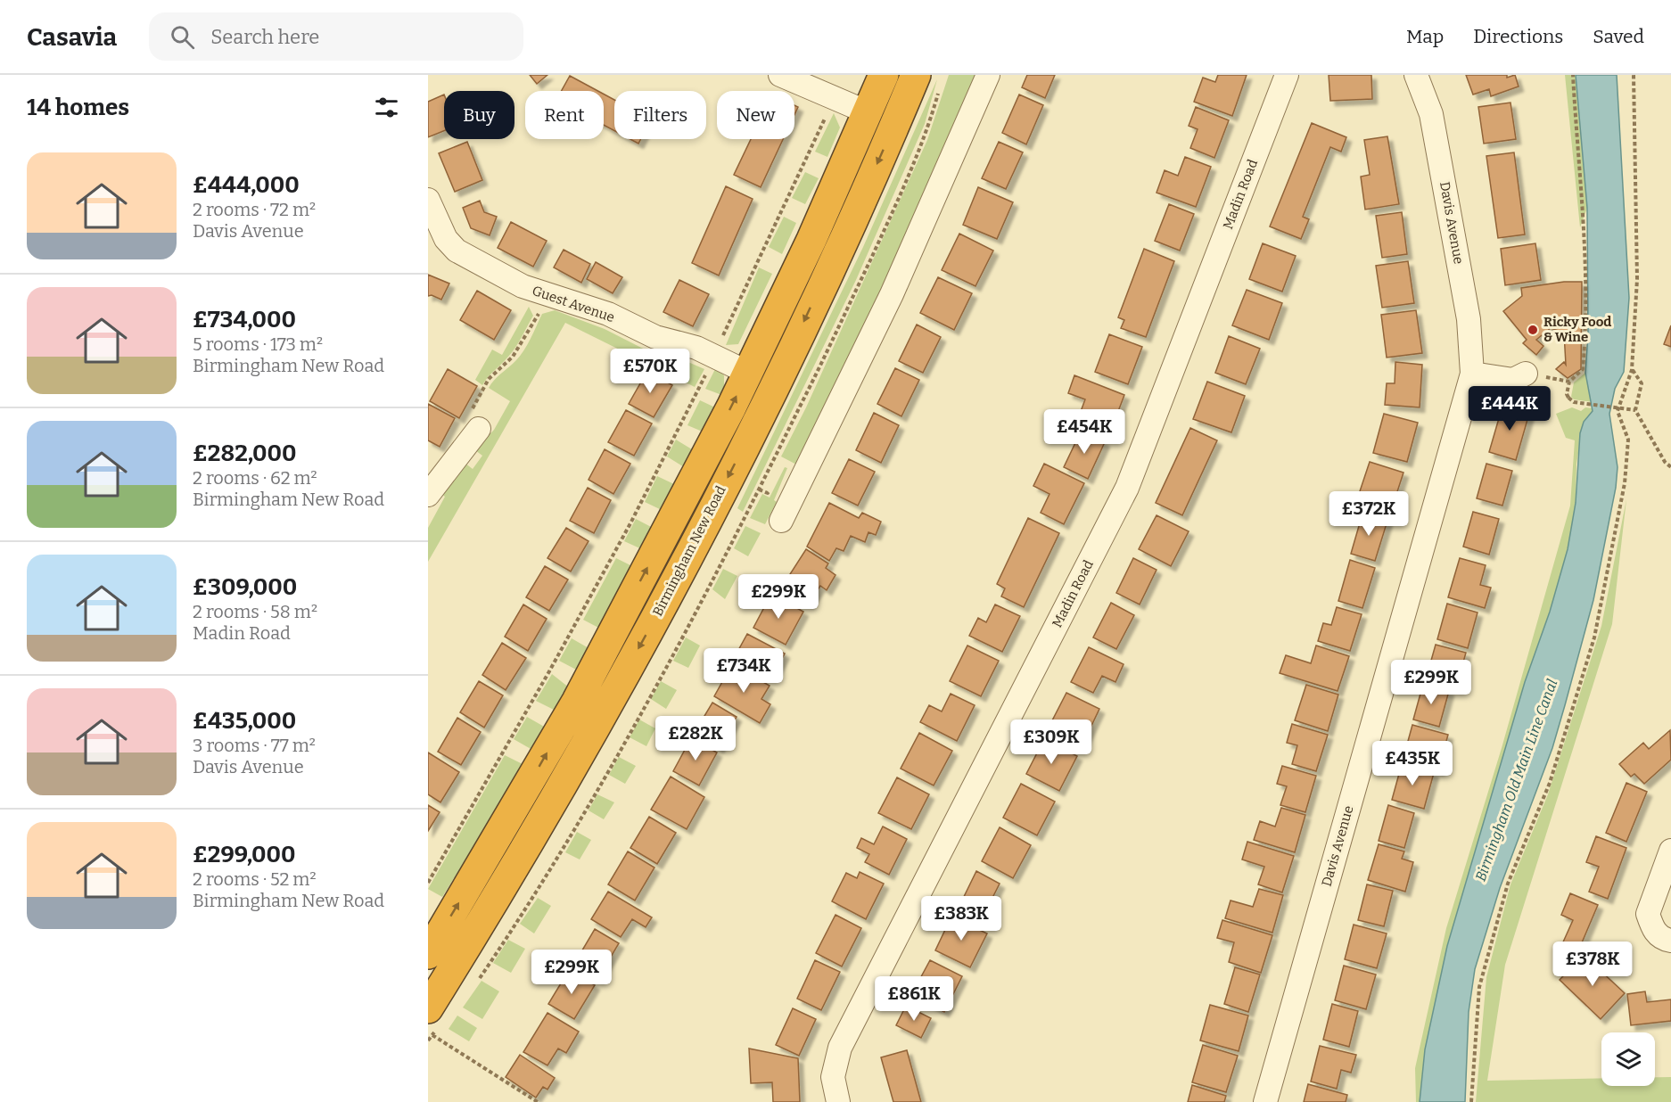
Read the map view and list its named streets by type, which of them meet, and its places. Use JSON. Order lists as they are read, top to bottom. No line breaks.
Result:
{"streets":{"highway":["Birmingham New Road"],"street":["Madin Road","Davis Avenue","Guest Avenue"]},"water":["Birmingham Old Main Line Canal"],"places":["Ricky Food & Wine"],"page":{"header":"Casavia","search":"Search here","nav":["Map","Directions","Saved"],"heading":"14 homes","chip":["Buy","Rent","Filters","New"],"list":[{"name":"£444,000","note":"2 rooms · 72 m² · Davis Avenue"},{"name":"£734,000","note":"5 rooms · 173 m² · Birmingham New Road"},{"name":"£282,000","note":"2 rooms · 62 m² · Birmingham New Road"},{"name":"£309,000","note":"2 rooms · 58 m² · Madin Road"},{"name":"£435,000","note":"3 rooms · 77 m² · Davis Avenue"},{"name":"£299,000","note":"2 rooms · 52 m² · Birmingham New Road"}],"price":["£570K","£444K","£454K","£372K","£299K","£734K","£299K","£282K","£309K","£435K","£383K","£378K","£299K","£861K"]}}
